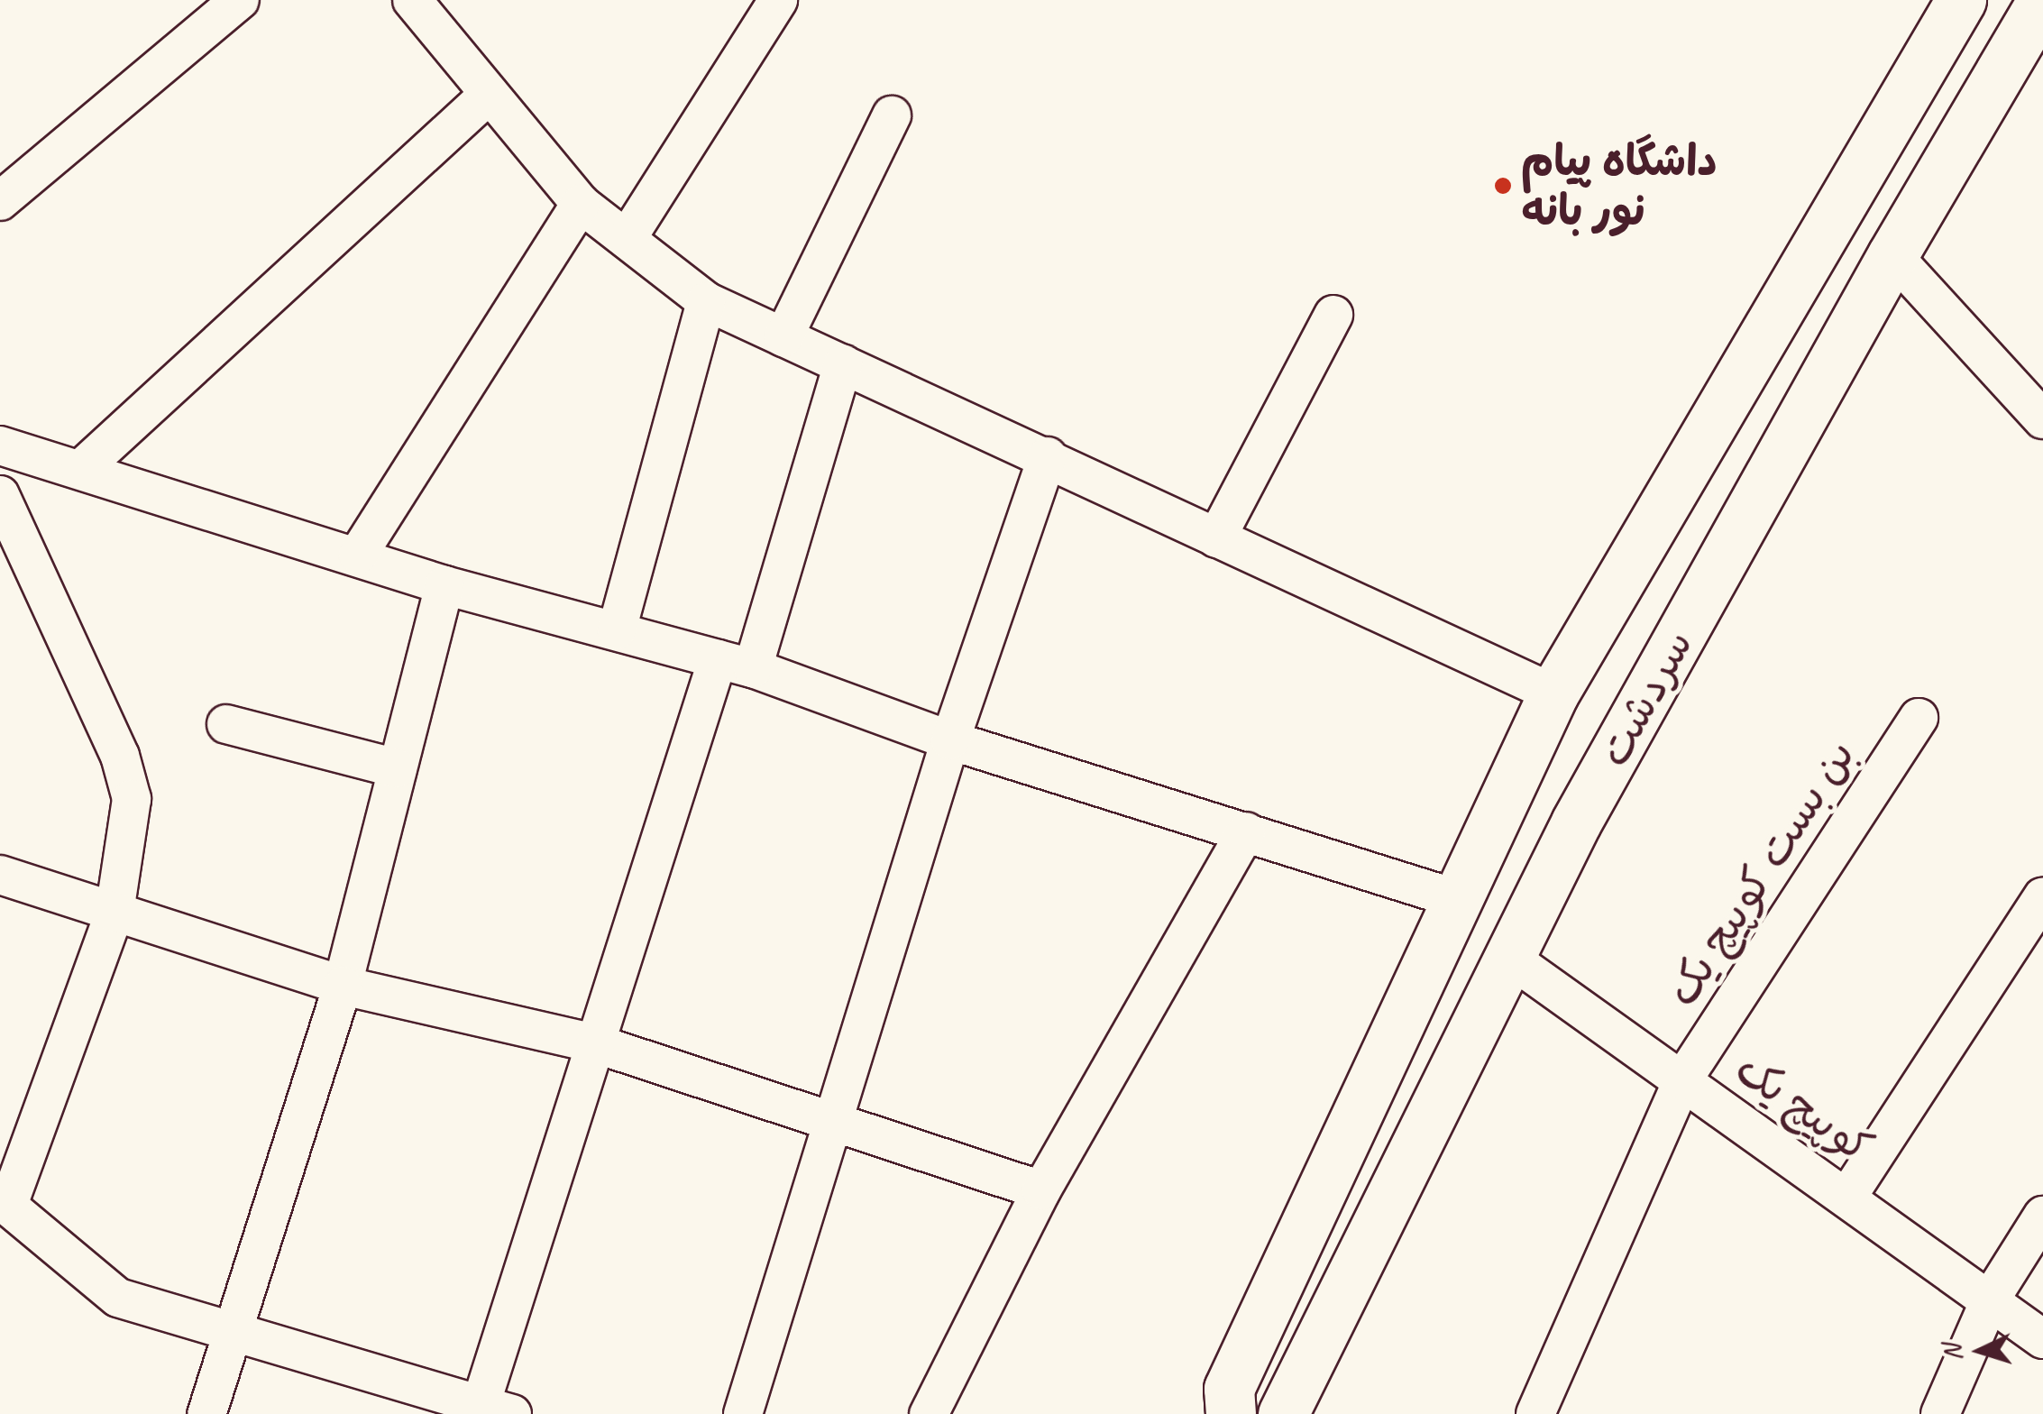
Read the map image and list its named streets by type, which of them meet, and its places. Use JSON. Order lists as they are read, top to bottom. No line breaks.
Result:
{"streets":{"main road":["سردشت"],"street":["بن بست کوپیچ یک","کوپیچ یک"]},"crossings":[["سردشت","کوپیچ یک"],["بن بست کوپیچ یک","کوپیچ یک"]],"places":["داشگاه پیام نور بانه"],"north":"left"}
